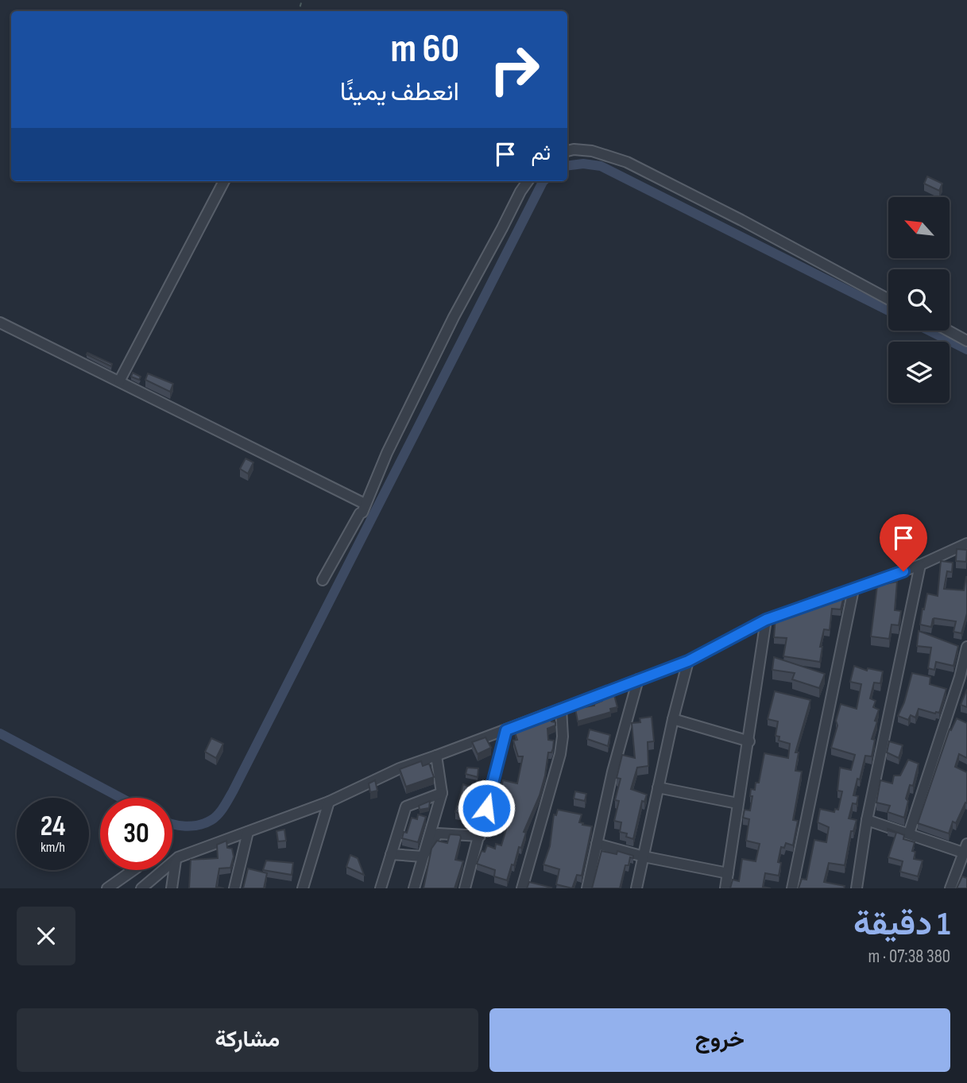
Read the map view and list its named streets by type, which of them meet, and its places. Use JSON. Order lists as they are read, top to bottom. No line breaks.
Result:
{"north":"top left","page":{"turn":["60 m","انعطف يمينًا"],"then":"ثم","speed":"24 km/h","limit":"30","heading":["1 دقيقة","380 m · 07:38"],"buttons":["خروج","مشاركة"]}}
